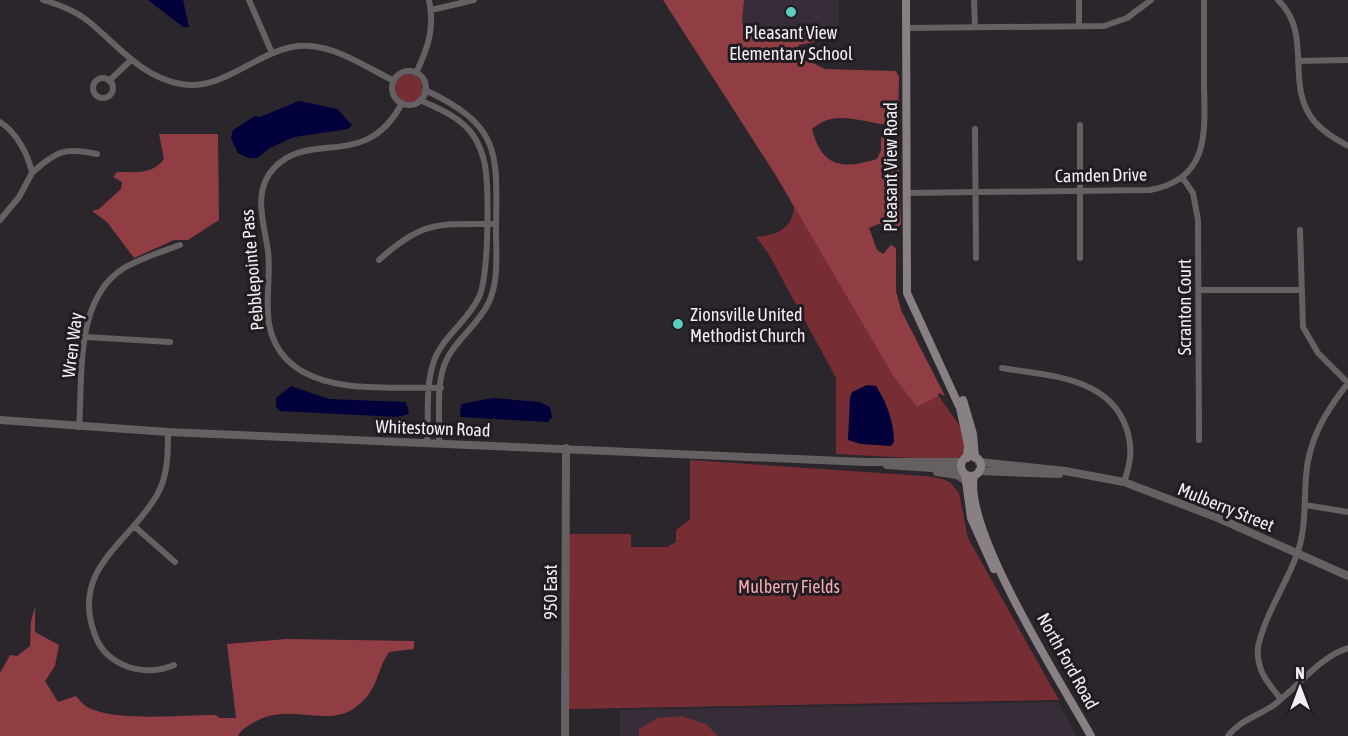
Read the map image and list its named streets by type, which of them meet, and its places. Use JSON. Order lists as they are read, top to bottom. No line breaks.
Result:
{"streets":{"main road":["Pleasant View Road","North Ford Road"],"street":["Camden Drive","Pebblepointe Pass","Scranton Court","Wren Way","Whitestown Road","Mulberry Street","950 East"]},"crossings":[["Pleasant View Road","Camden Drive"],["Pleasant View Road","Whitestown Road"],["Pleasant View Road","Mulberry Street"],["Pleasant View Road","North Ford Road"],["Camden Drive","Scranton Court"],["Wren Way","Whitestown Road"],["Whitestown Road","Mulberry Street"],["Whitestown Road","950 East"],["Whitestown Road","North Ford Road"],["Mulberry Street","North Ford Road"]],"parks":["Mulberry Fields"],"places":["Pleasant View Elementary School","Zionsville United Methodist Church"],"north":"top"}
